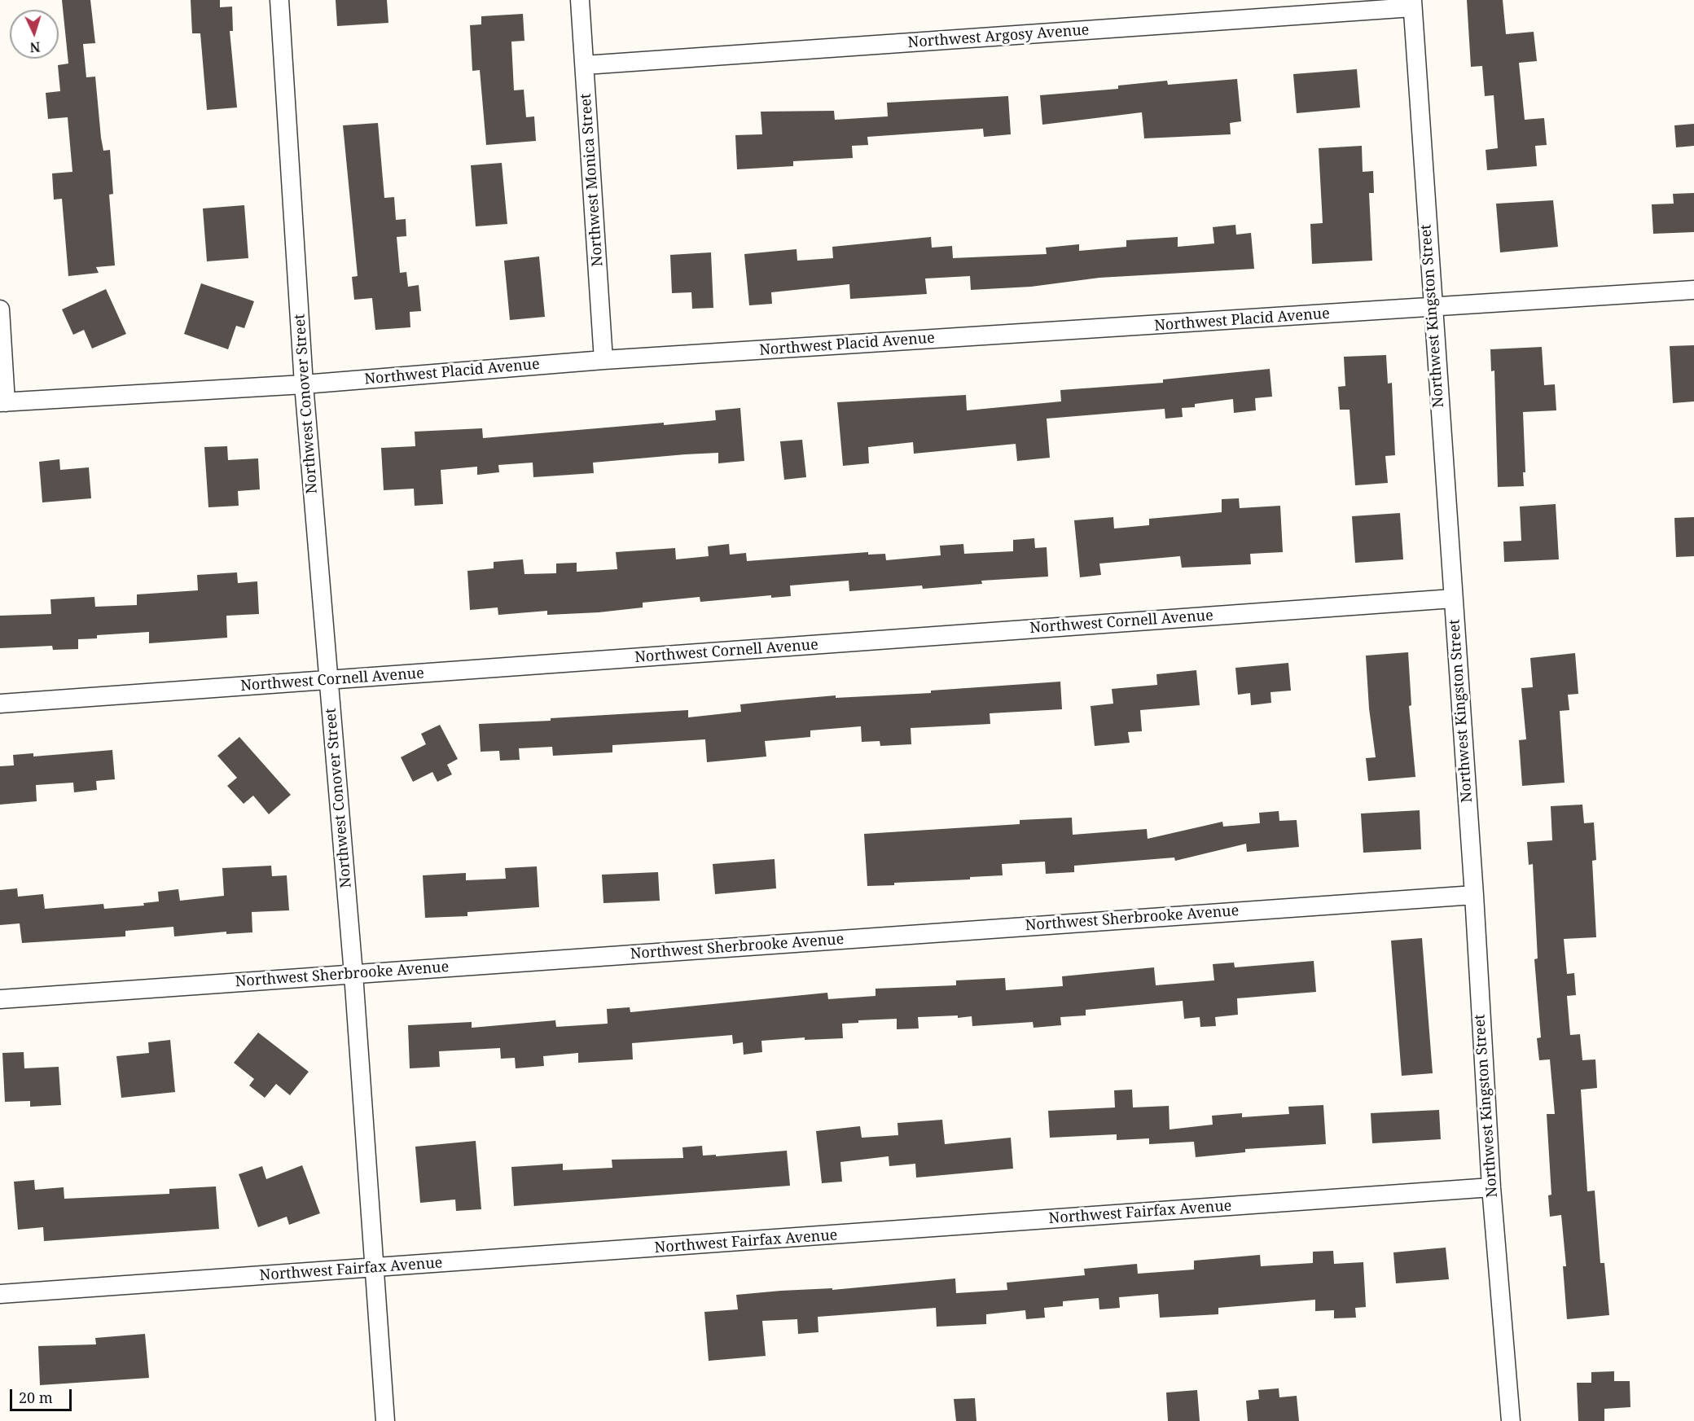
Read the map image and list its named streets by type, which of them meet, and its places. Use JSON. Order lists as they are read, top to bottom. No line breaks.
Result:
{"streets":{"street":["Northwest Argosy Avenue","Northwest Monica Street","Northwest Kingston Street","Northwest Placid Avenue","Northwest Conover Street","Northwest Cornell Avenue","Northwest Sherbrooke Avenue","Northwest Fairfax Avenue"]},"crossings":[["Northwest Argosy Avenue","Northwest Monica Street"],["Northwest Argosy Avenue","Northwest Kingston Street"],["Northwest Monica Street","Northwest Placid Avenue"],["Northwest Kingston Street","Northwest Placid Avenue"],["Northwest Kingston Street","Northwest Cornell Avenue"],["Northwest Kingston Street","Northwest Sherbrooke Avenue"],["Northwest Kingston Street","Northwest Fairfax Avenue"],["Northwest Placid Avenue","Northwest Conover Street"],["Northwest Conover Street","Northwest Cornell Avenue"],["Northwest Conover Street","Northwest Sherbrooke Avenue"],["Northwest Conover Street","Northwest Fairfax Avenue"]],"scale_bar":"20 m","north":"bottom"}
